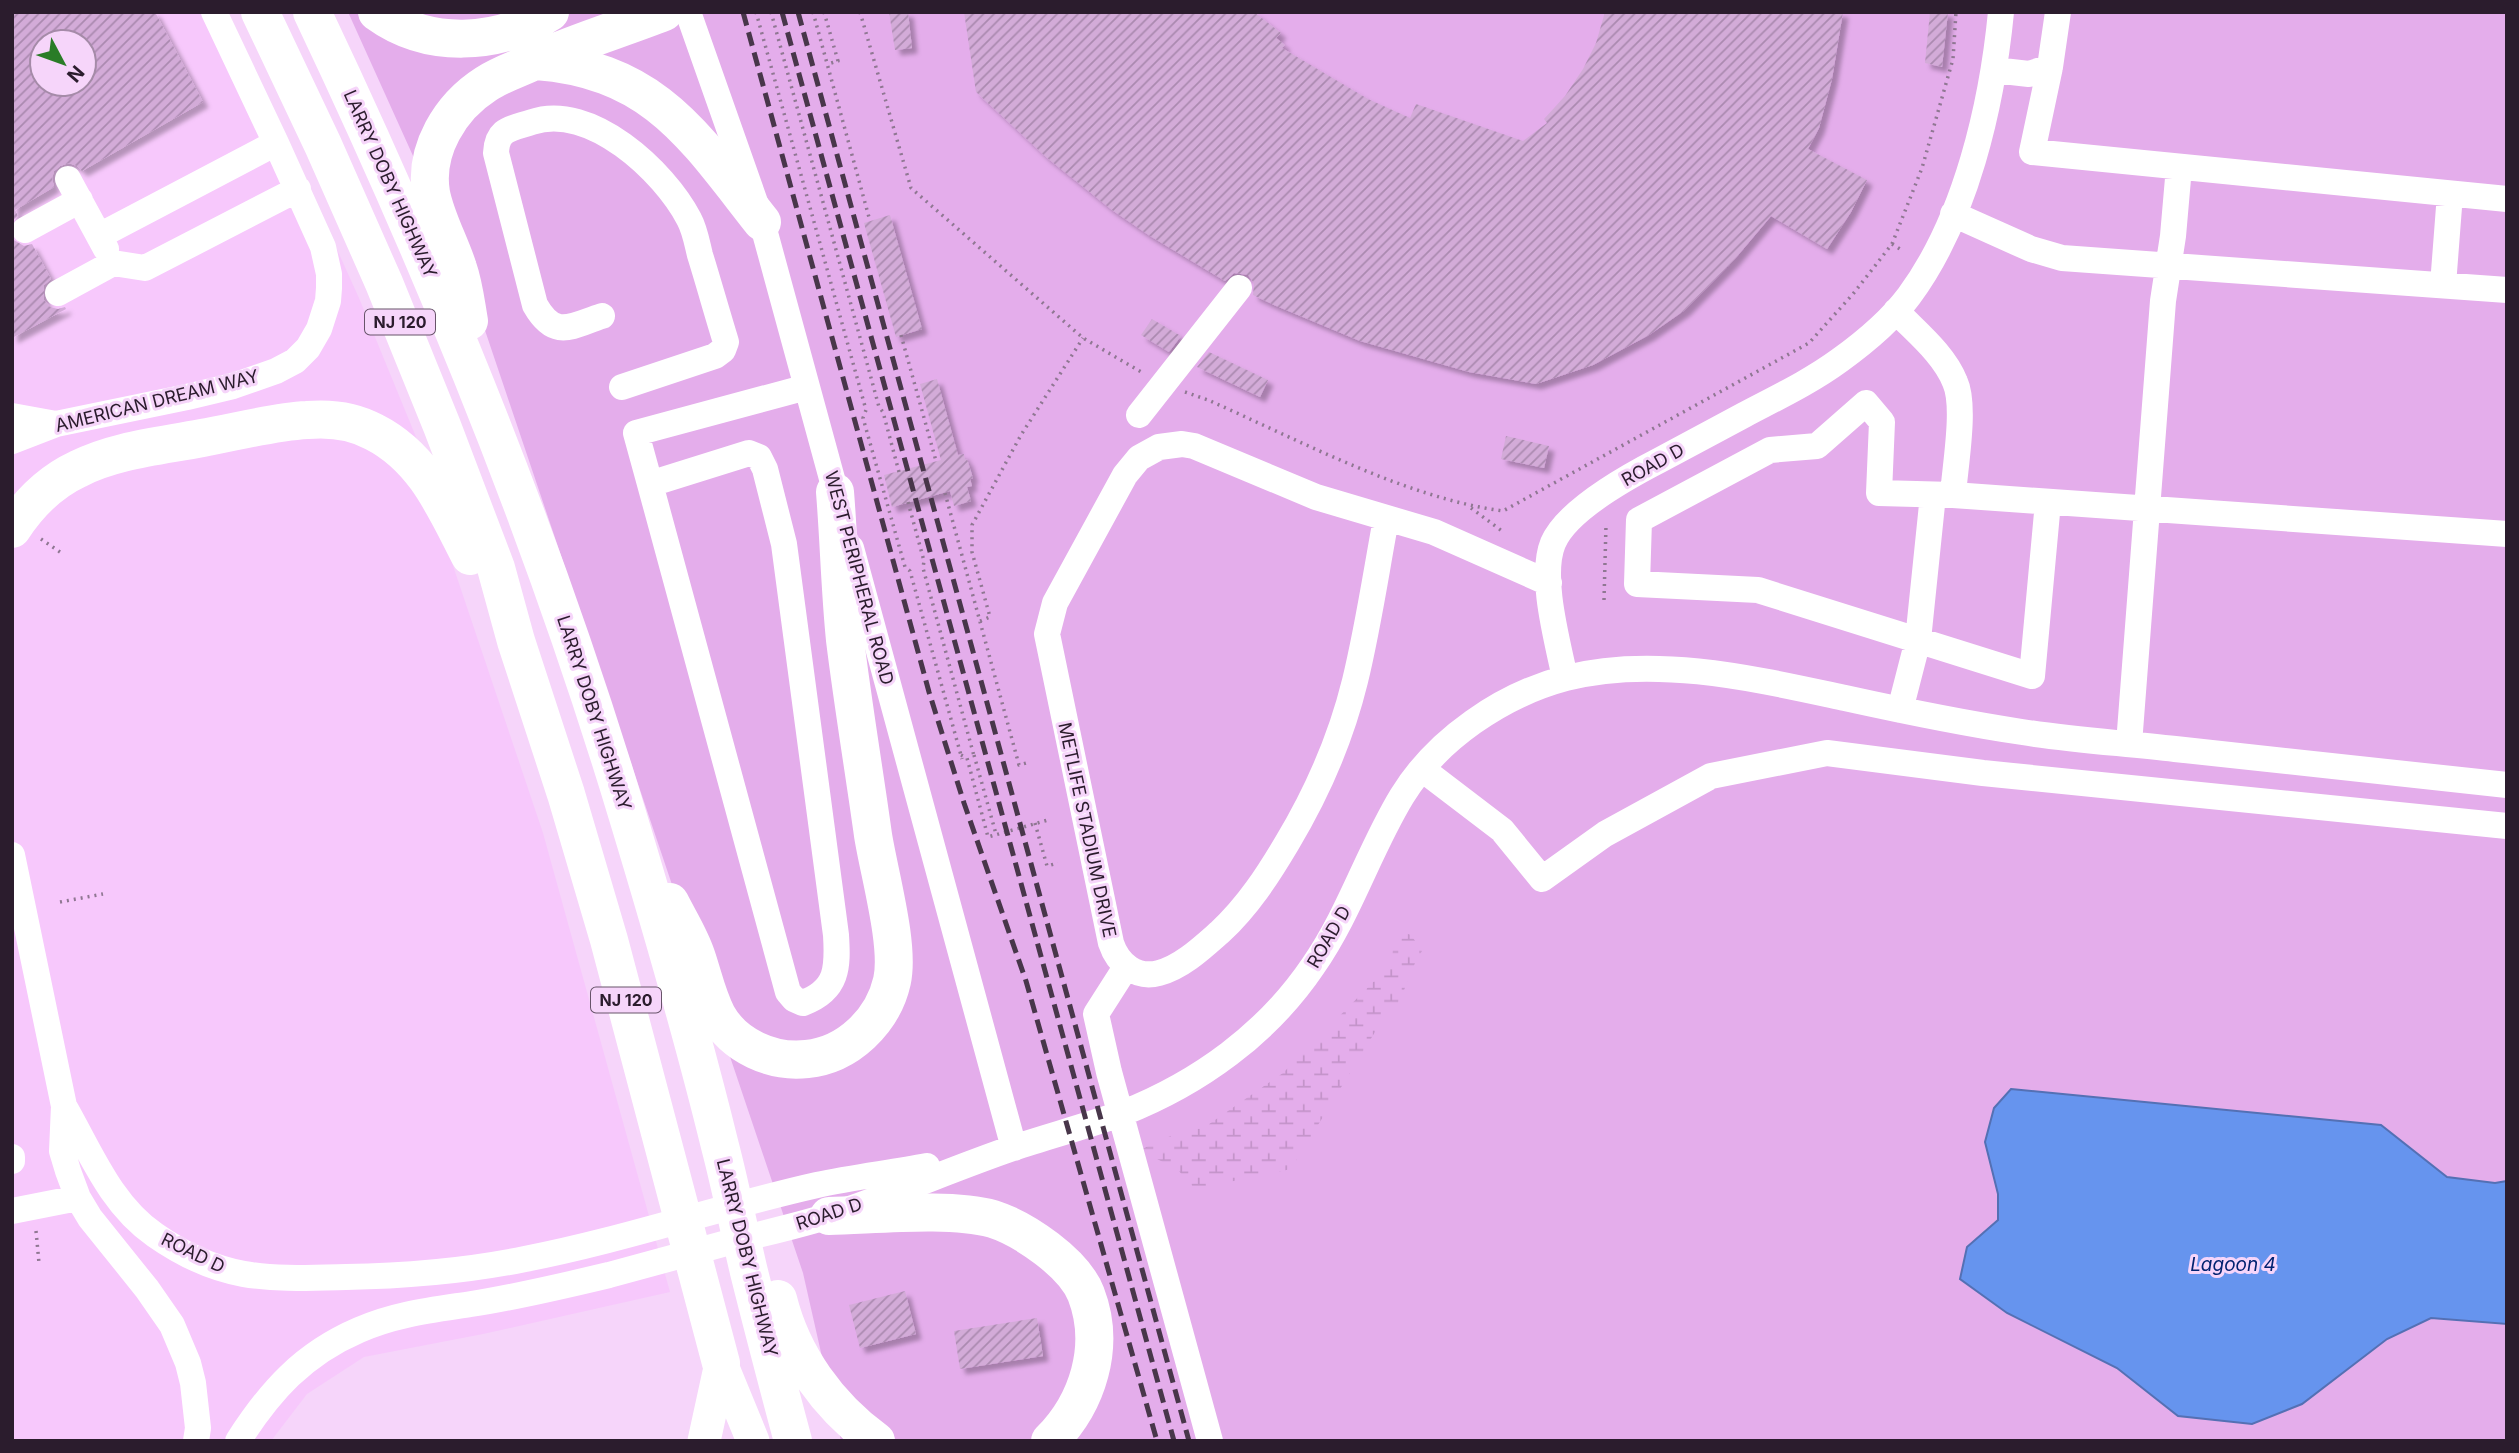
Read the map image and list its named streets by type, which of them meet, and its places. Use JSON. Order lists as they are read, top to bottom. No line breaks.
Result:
{"streets":{"highway":["LARRY DOBY HIGHWAY","NJ 120"],"street":["AMERICAN DREAM WAY","ROAD D","WEST PERIPHERAL ROAD","METLIFE STADIUM DRIVE"]},"crossings":[["ROAD D","WEST PERIPHERAL ROAD"],["ROAD D","METLIFE STADIUM DRIVE"]],"water":["Lagoon 4"],"north":"bottom right"}
